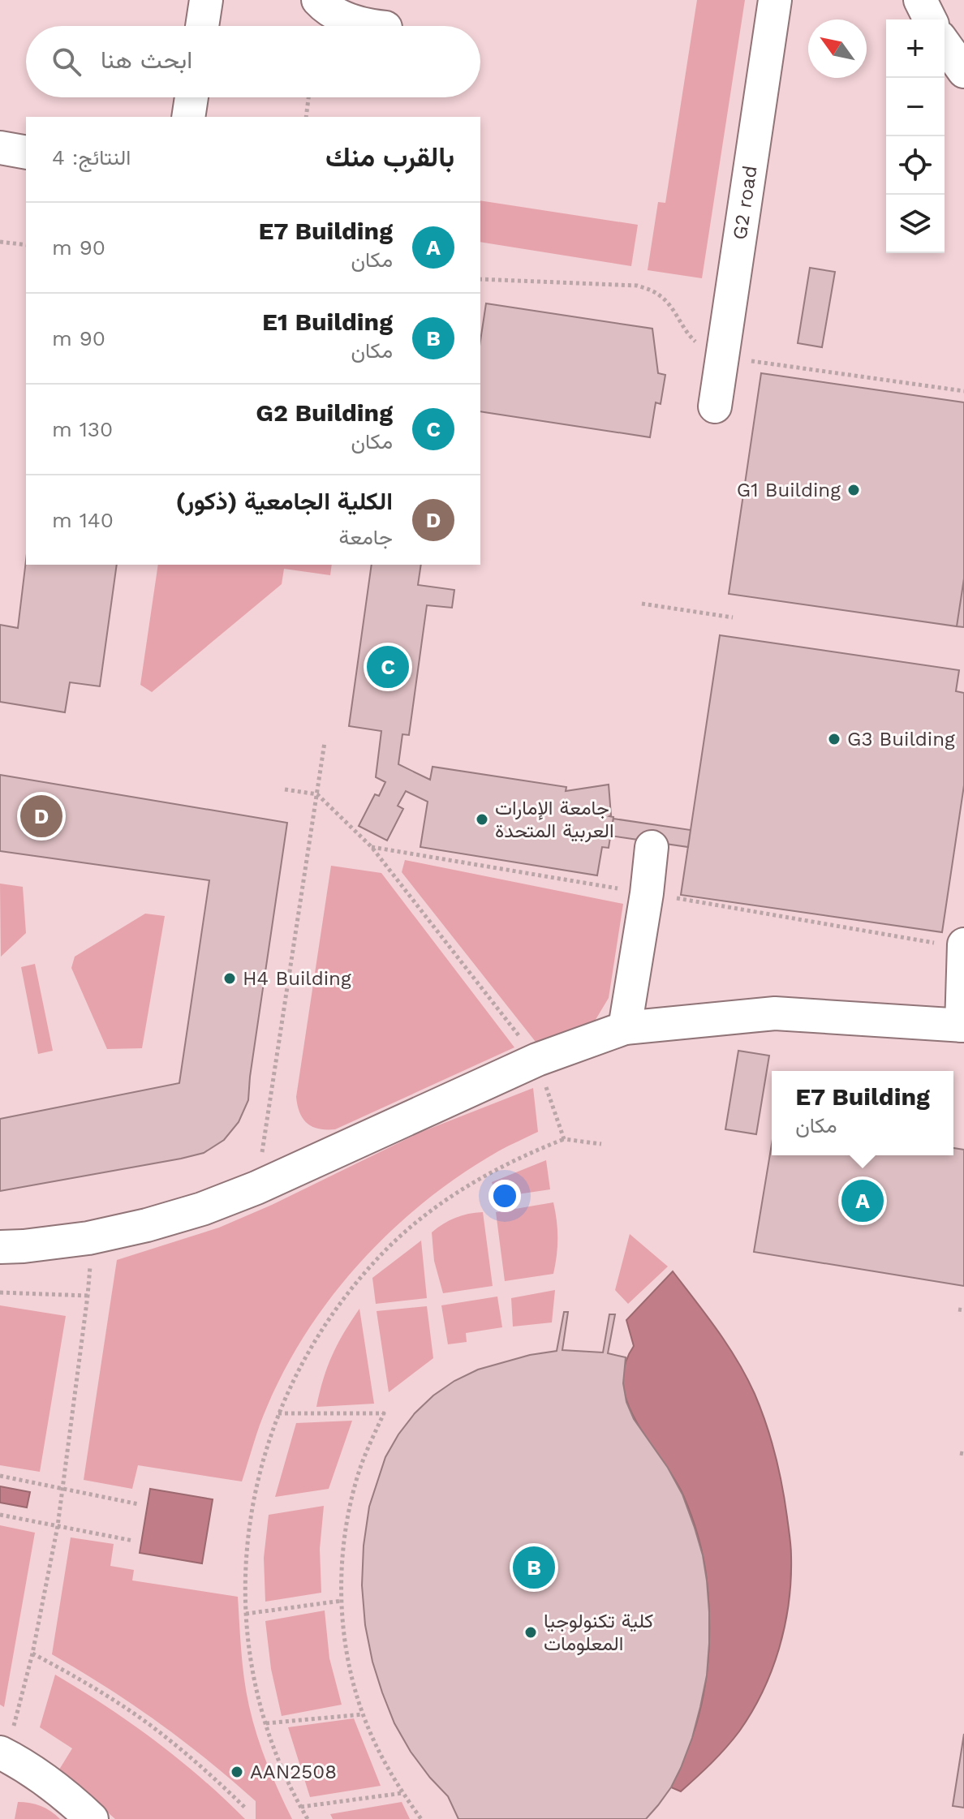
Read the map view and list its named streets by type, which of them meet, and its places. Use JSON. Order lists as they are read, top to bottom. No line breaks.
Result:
{"streets":{"street":["G2 road"]},"places":["G1 Building","G3 Building","جامعة الإمارات العربية المتحدة","H4 Building","كلية تكنولوجيا المعلومات","AAN2508"],"north":"top left","page":{"map_buttons":["+","−"],"search":"ابحث هنا","heading":["بالقرب منك","النتائج: 4"],"list":[{"mark":"A","name":"E7 Building","note":"مكان","value":"90 m"},{"mark":"B","name":"E1 Building","note":"مكان","value":"90 m"},{"mark":"C","name":"G2 Building","note":"مكان","value":"130 m"},{"mark":"D","name":"الكلية الجامعية (ذكور)","note":"جامعة","value":"140 m"}],"pins":["C","D","A","B"],"popup":["E7 Building","مكان"]}}
